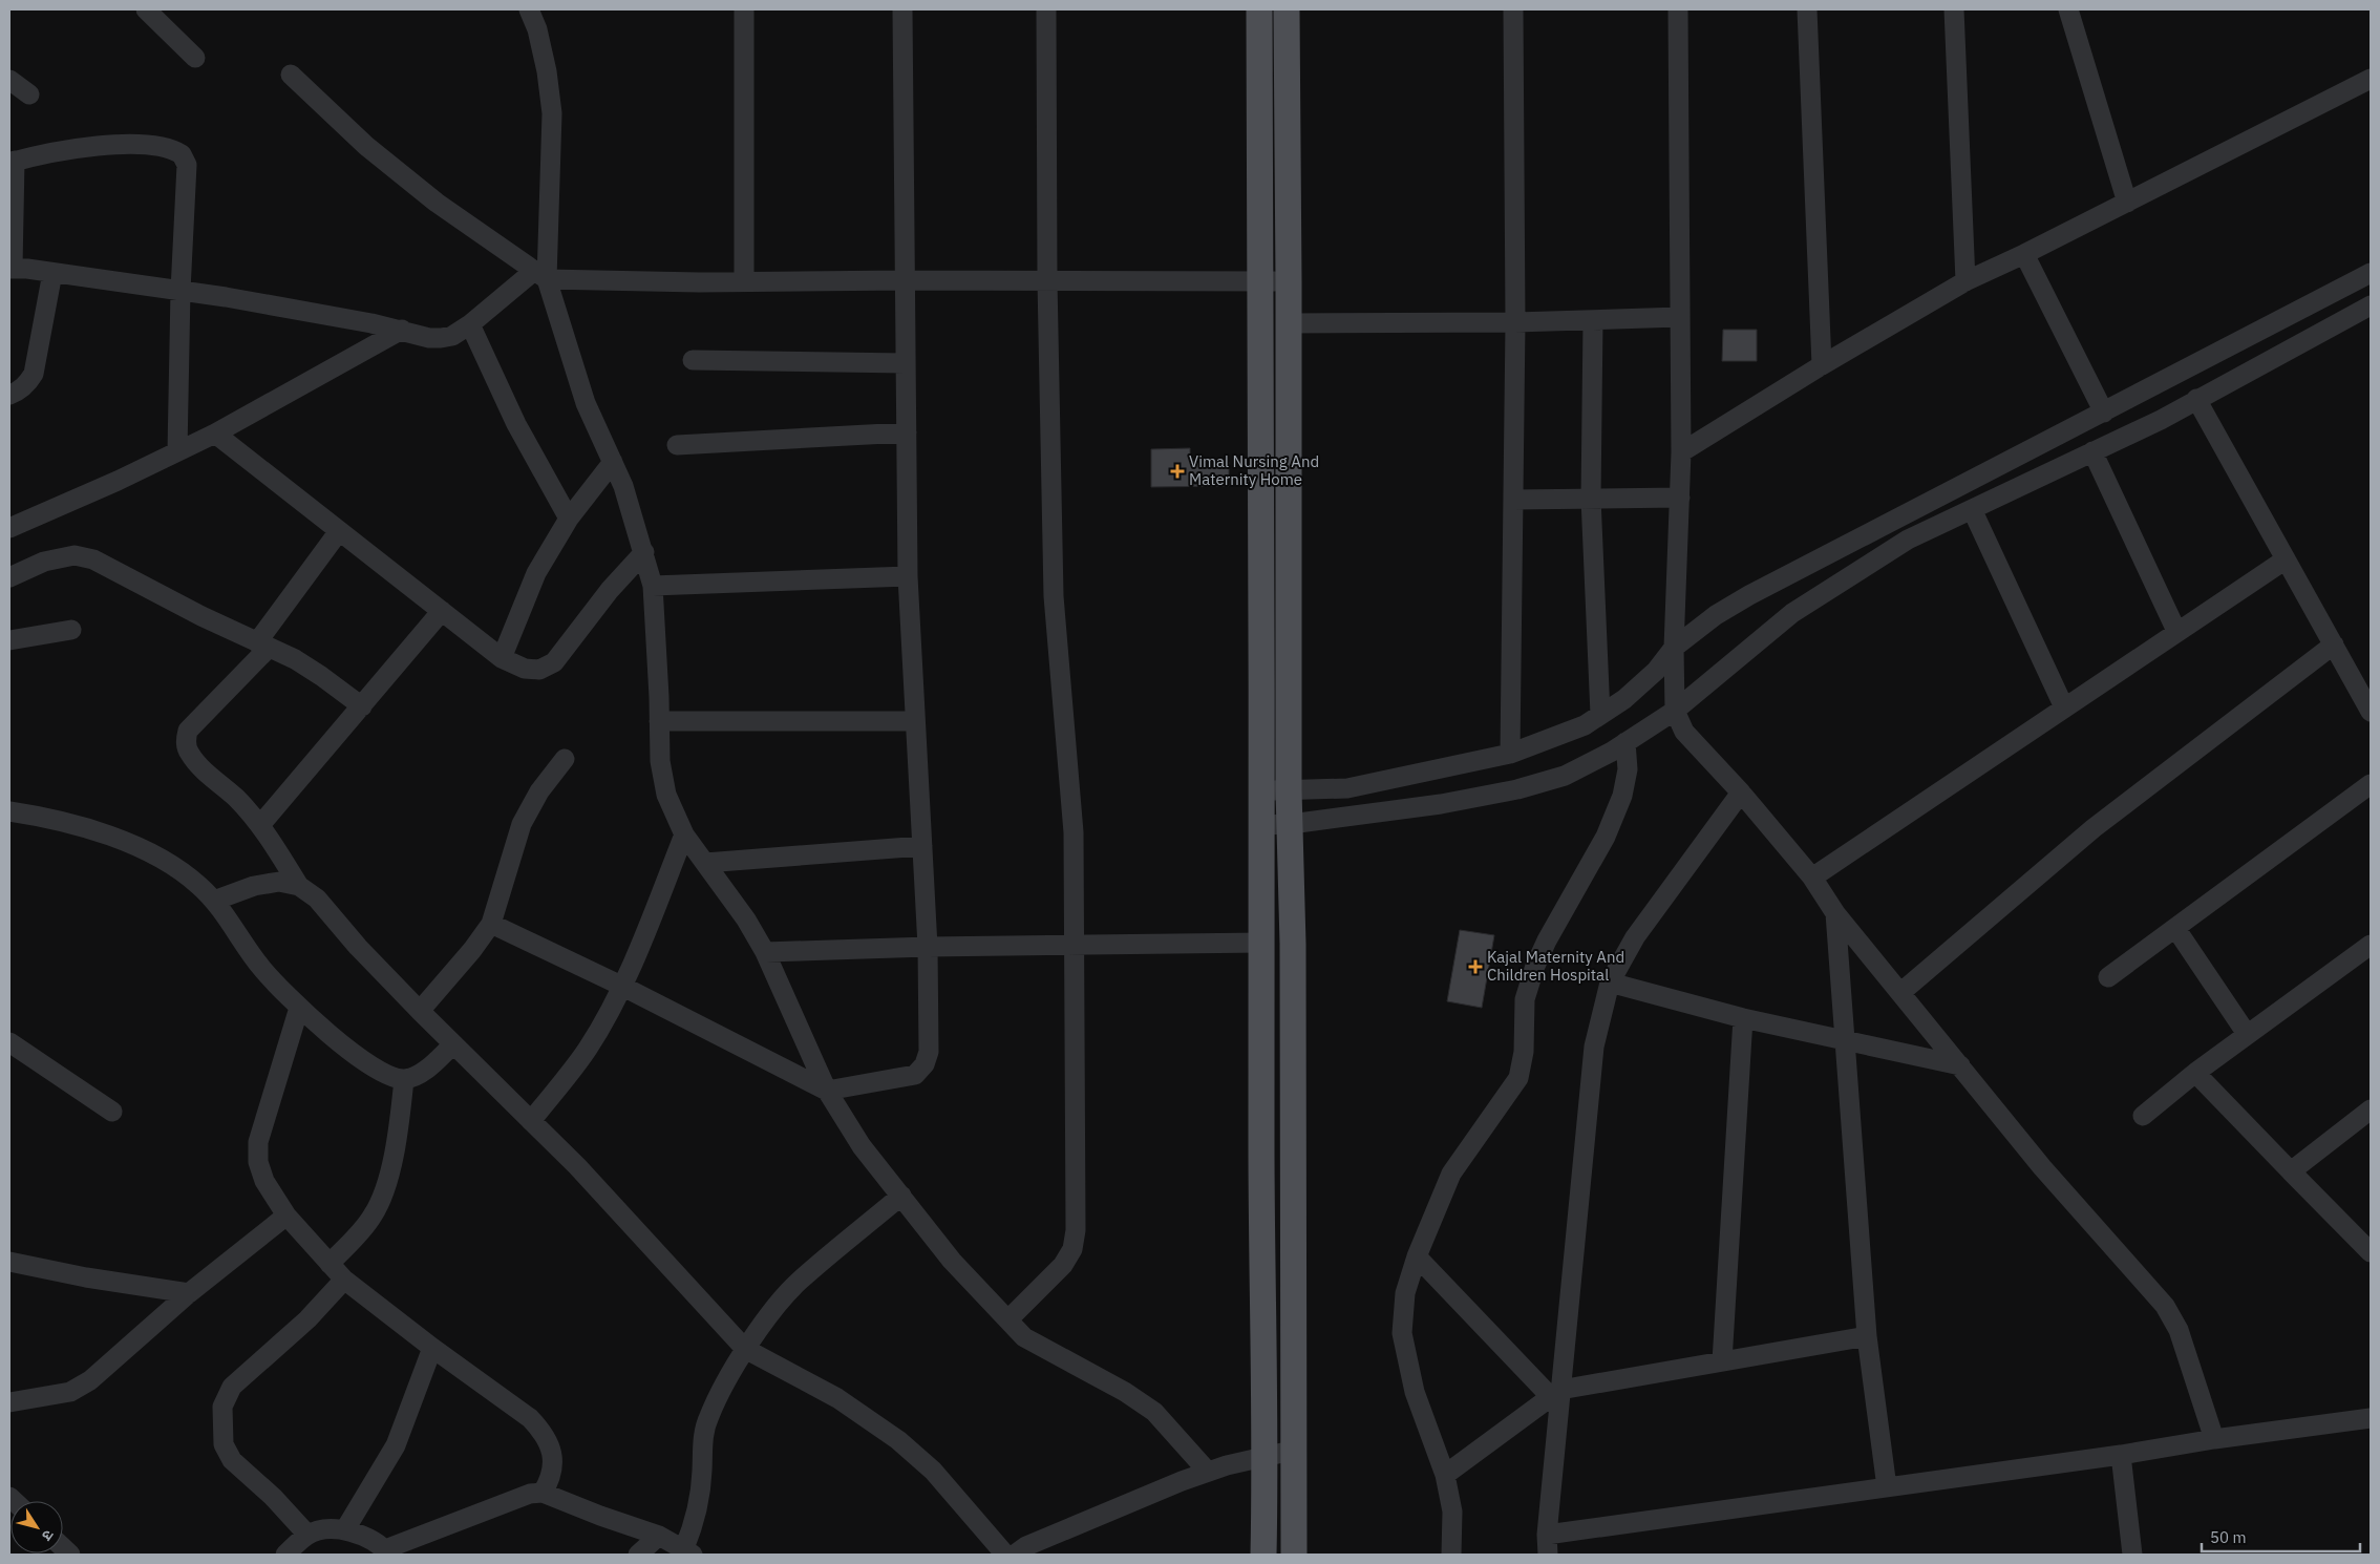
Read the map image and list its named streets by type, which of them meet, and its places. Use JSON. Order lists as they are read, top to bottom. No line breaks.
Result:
{"places":{"health":["Vimal Nursing And Maternity Home","Kajal Maternity And Children Hospital"]},"scale_bar":"50 m","north":"bottom right"}
